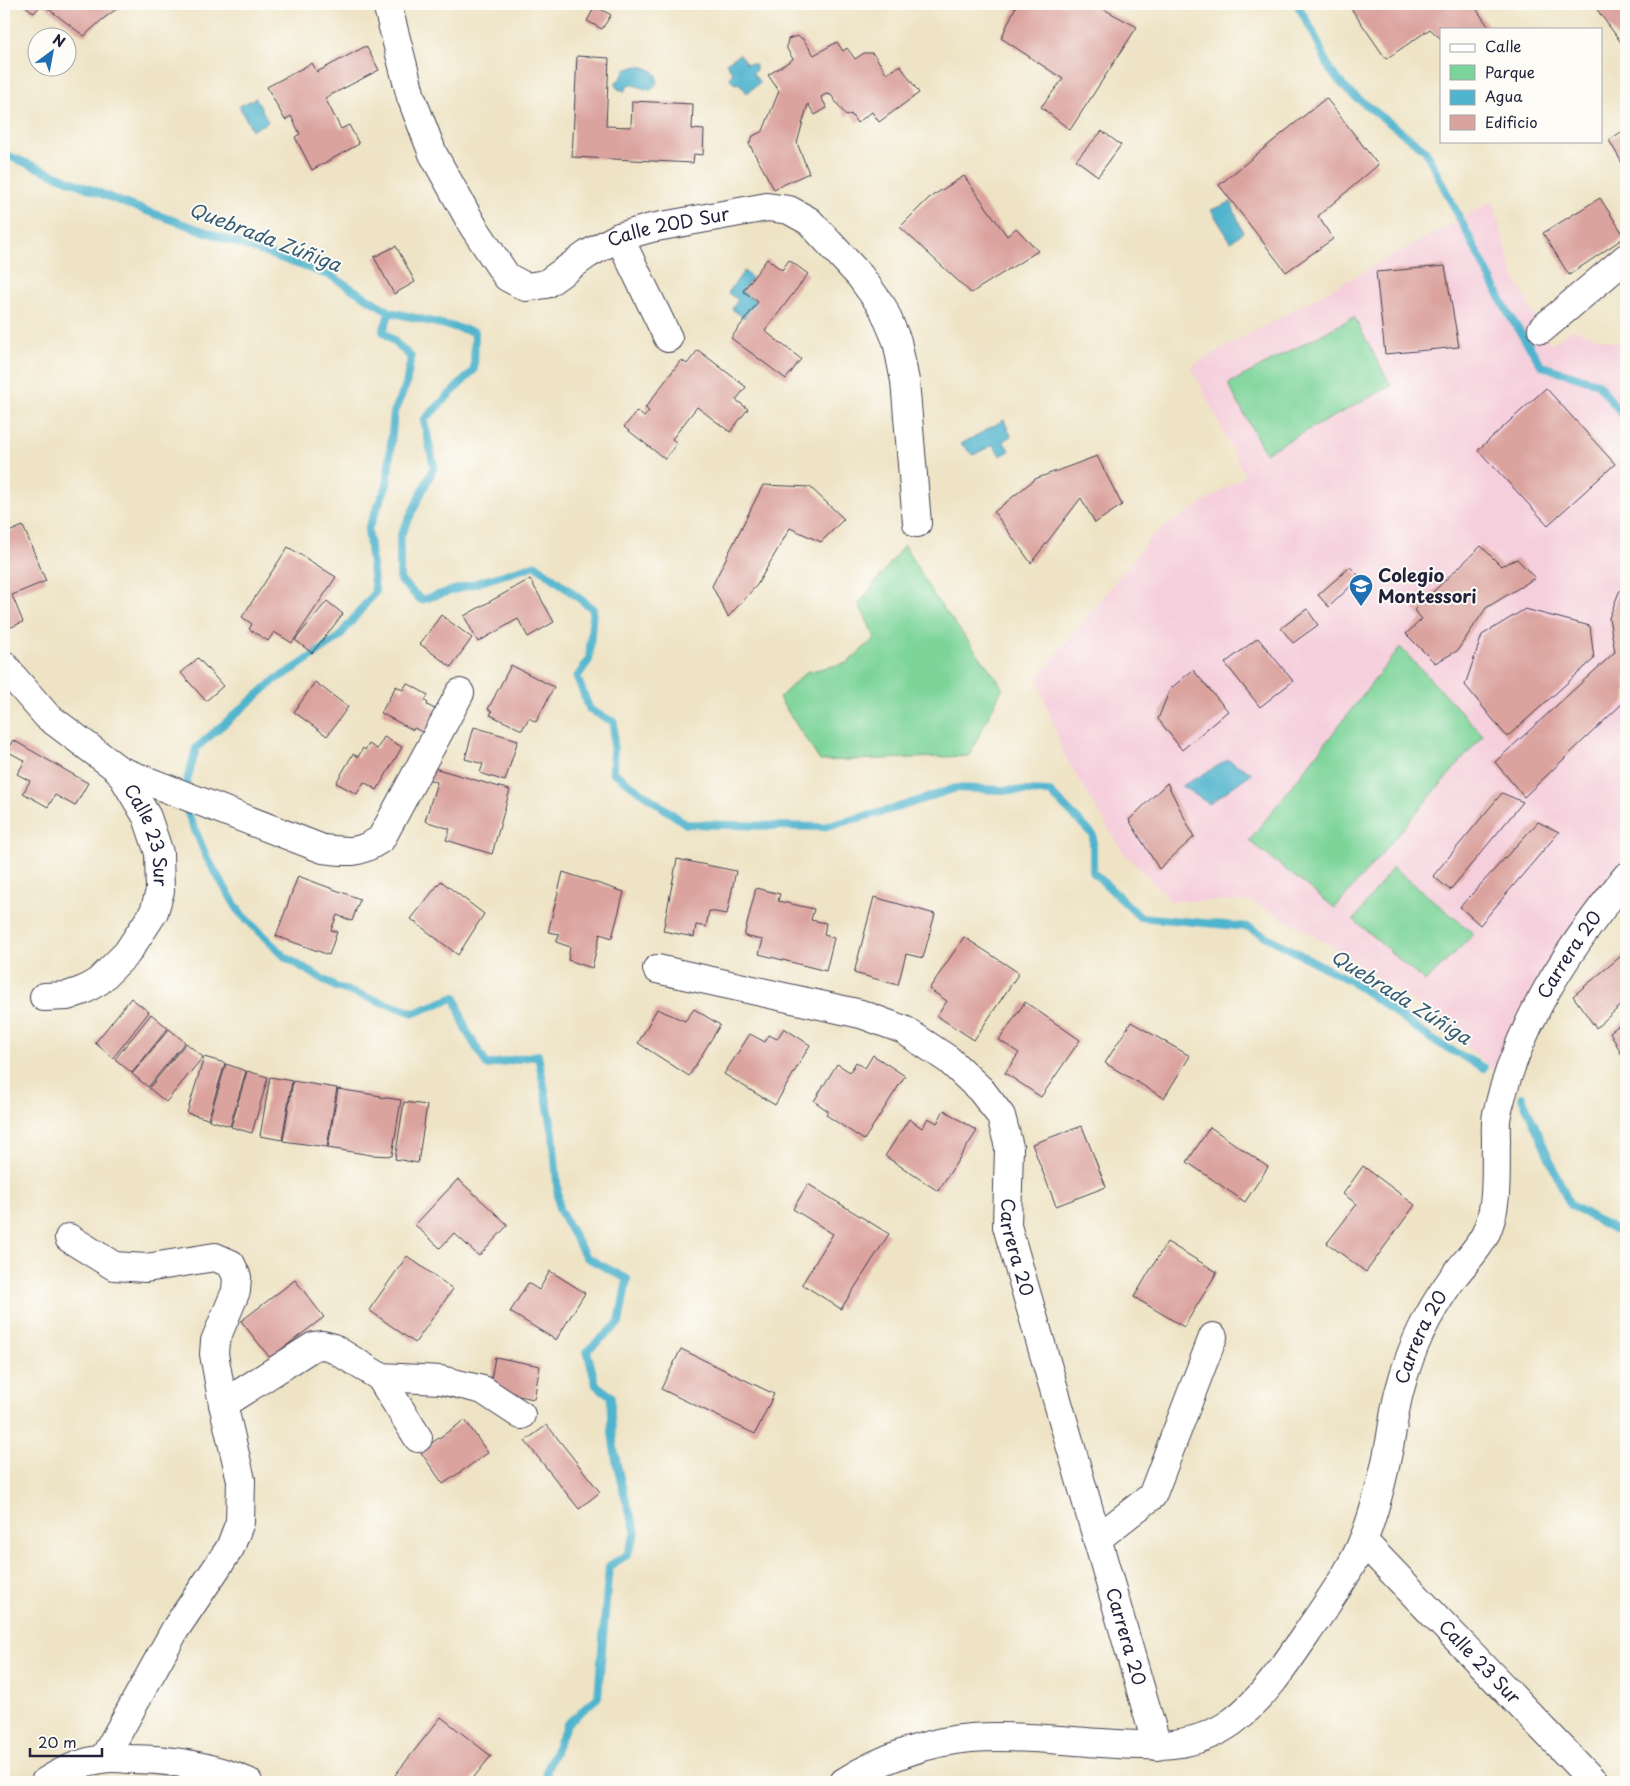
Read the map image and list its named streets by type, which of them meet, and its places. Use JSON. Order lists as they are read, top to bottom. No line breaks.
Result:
{"streets":{"street":["Calle 20D Sur","Calle 23 Sur","Carrera 20"]},"crossings":[["Calle 23 Sur","Carrera 20"]],"water":["Quebrada Zúñiga"],"places":{"school or university":["Colegio Montessori"]},"legend":["Calle","Parque","Agua","Edificio"],"scale_bar":"20 m","north":"top right"}
